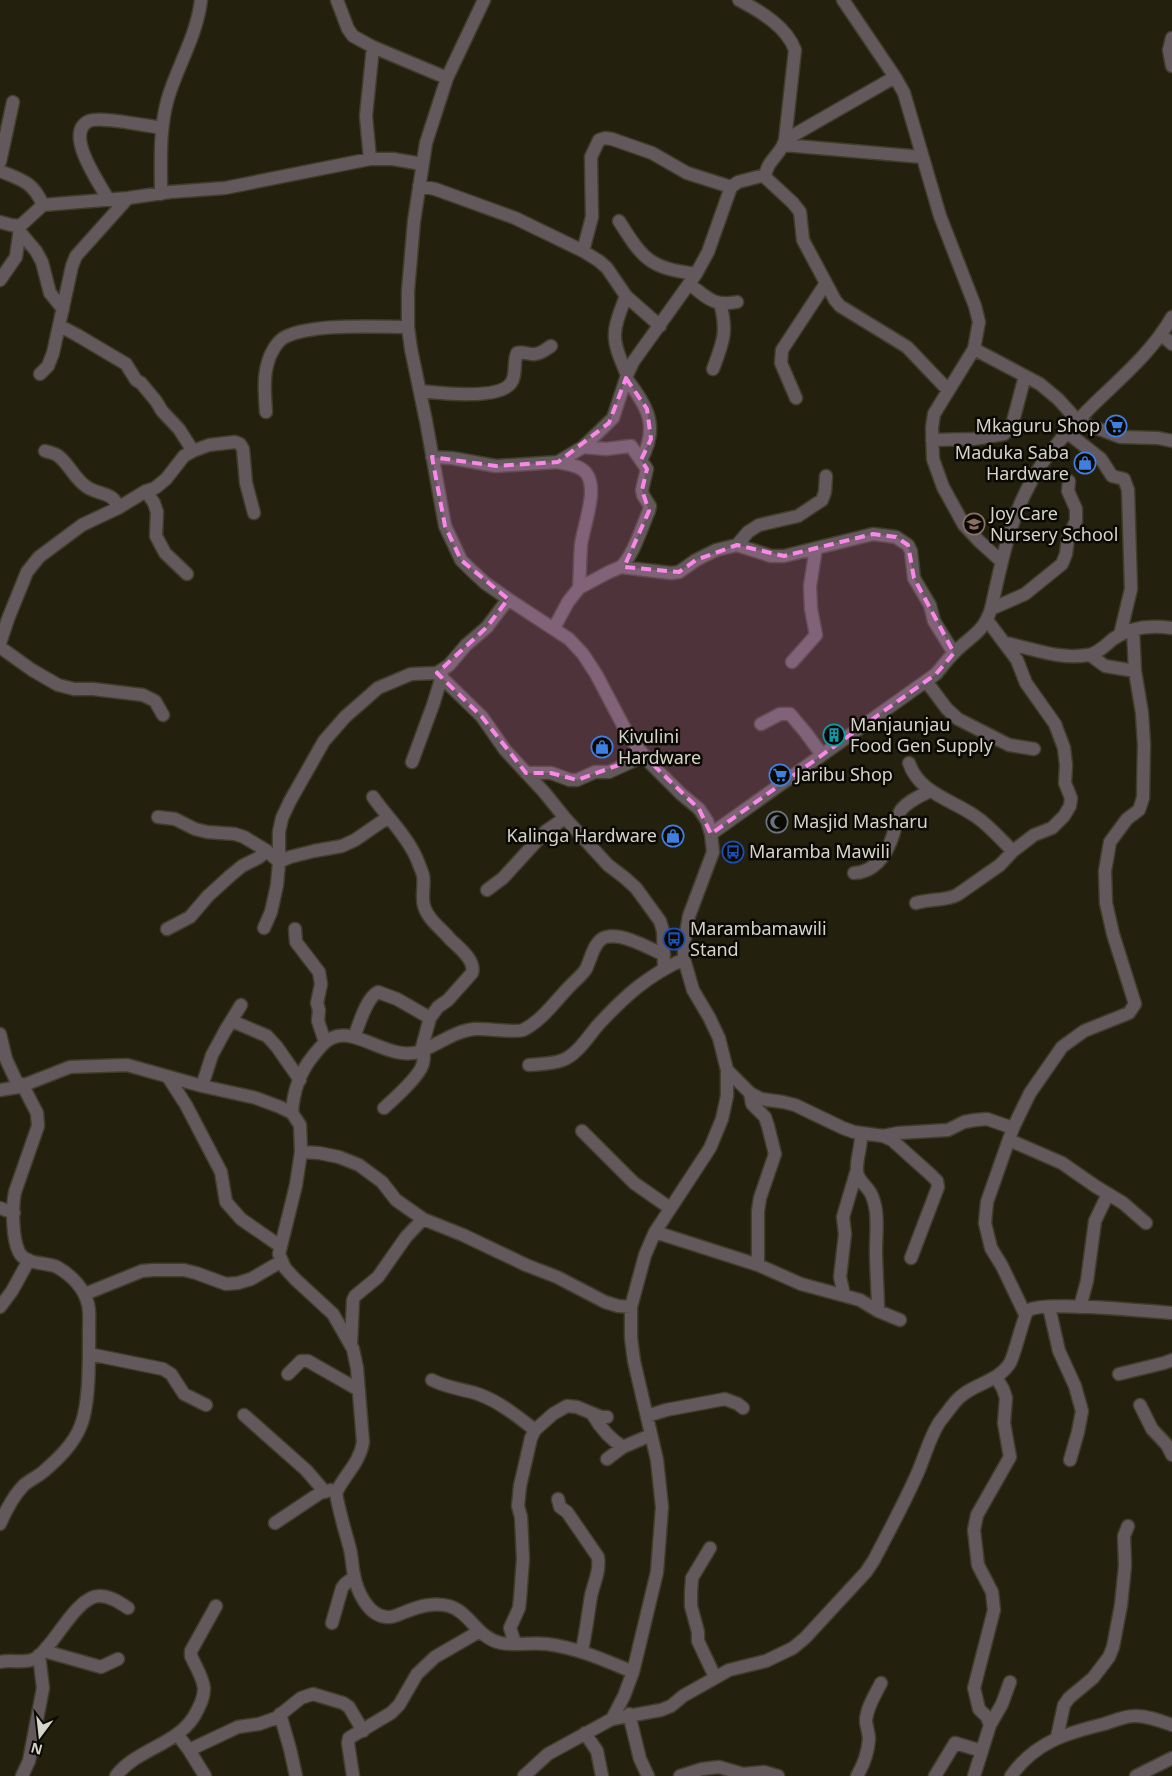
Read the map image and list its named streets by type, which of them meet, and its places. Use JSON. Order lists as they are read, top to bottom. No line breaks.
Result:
{"places":{"supermarket":["Mkaguru Shop","Jaribu Shop"],"shop":["Maduka Saba Hardware","Kivulini Hardware","Kalinga Hardware"],"school or university":["Joy Care Nursery School"],"building":["Manjaunjau Food Gen Supply"],"mosque":["Masjid Masharu"],"bus stop":["Maramba Mawili","Marambamawili Stand"]},"north":"bottom"}
